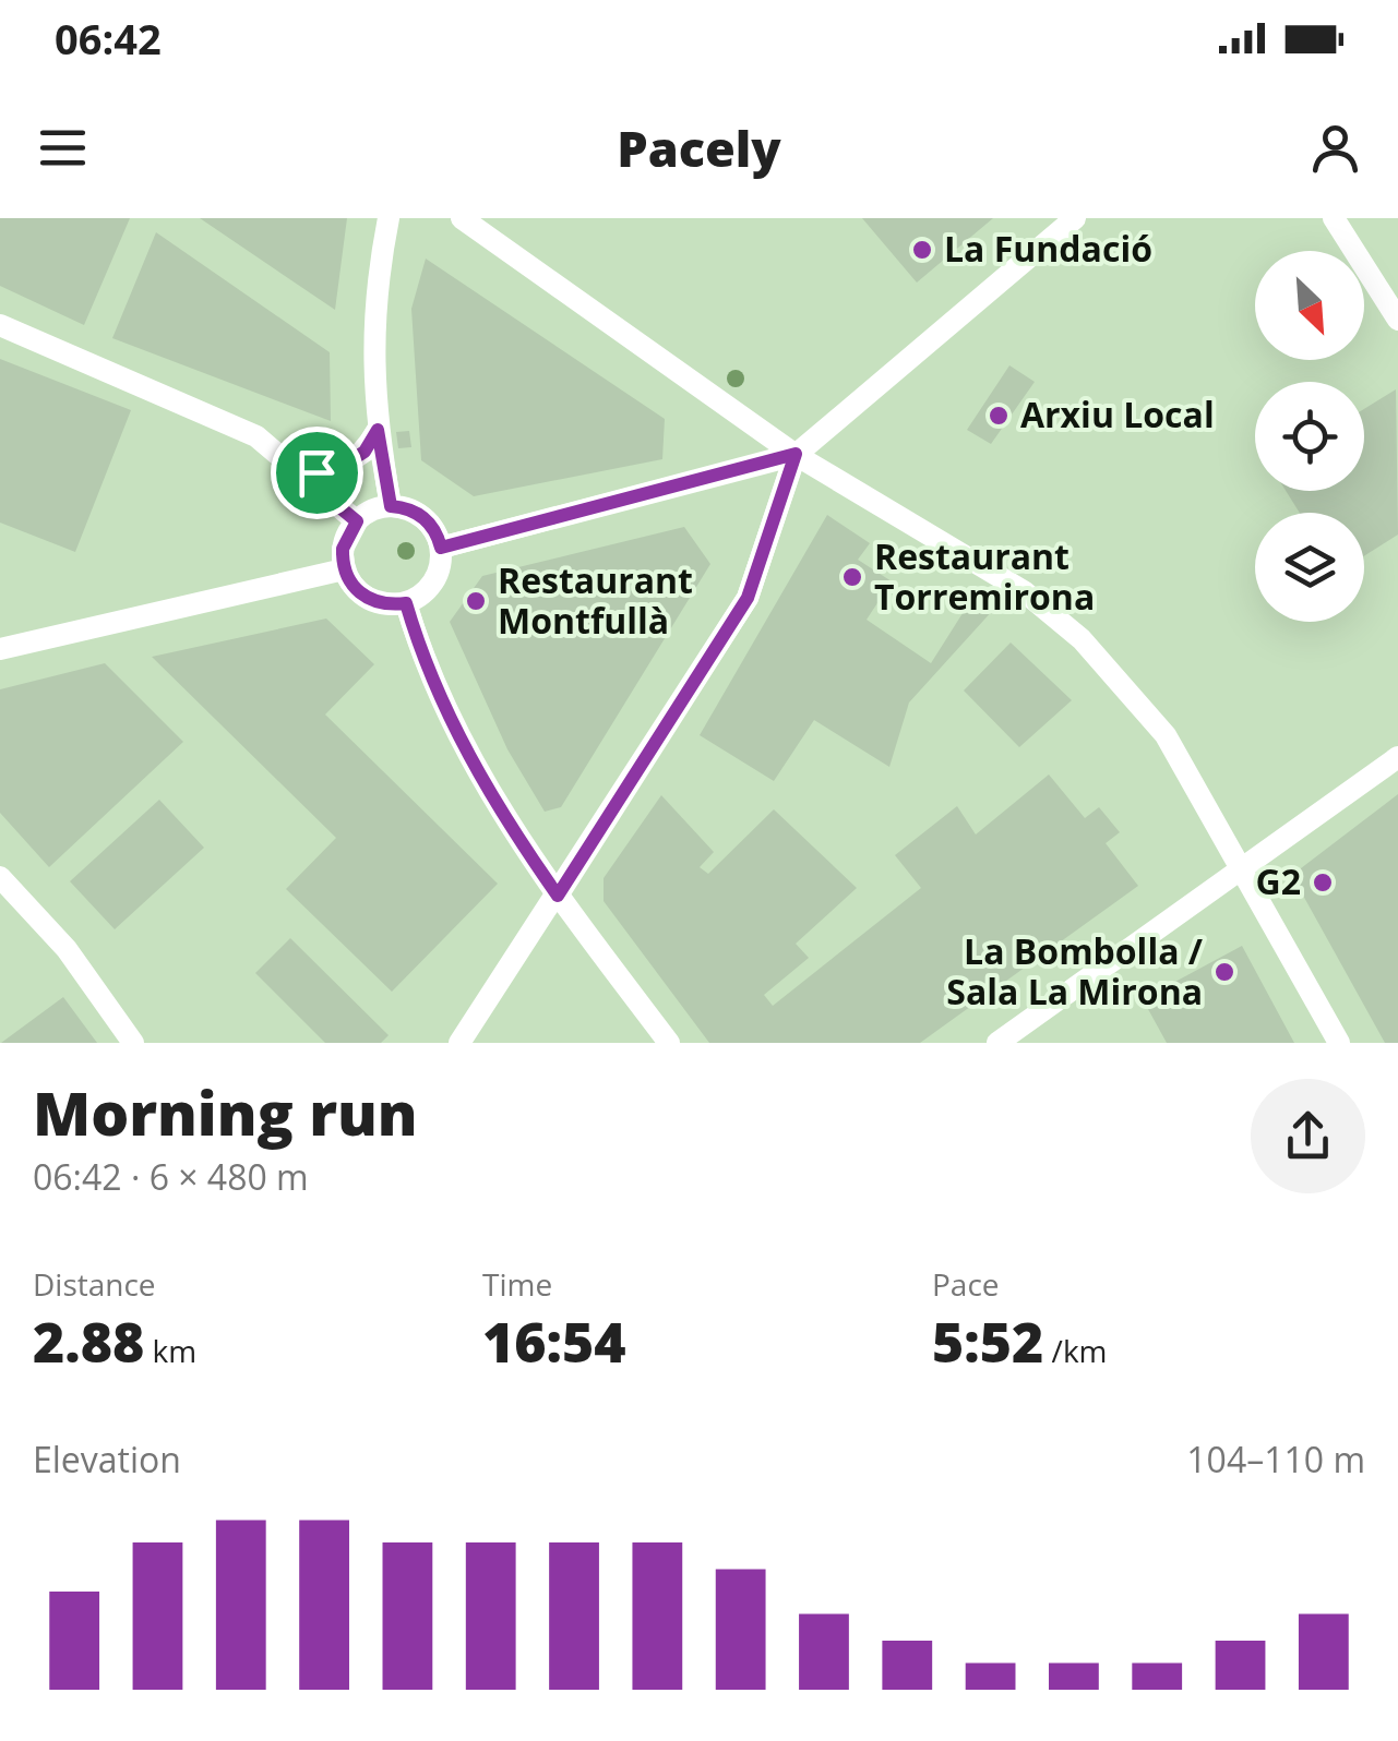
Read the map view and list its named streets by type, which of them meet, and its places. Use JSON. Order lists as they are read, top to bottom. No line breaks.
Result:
{"places":["La Fundació","Arxiu Local","Restaurant Torremirona","Restaurant Montfullà","G2","La Bombolla / Sala La Mirona"],"north":"bottom right","page":{"status":"06:42","header":"Pacely","heading":["Morning run","06:42 · 6 × 480 m"],"stats":[["Distance","2.88 km"],["Time","16:54"],["Pace","5:52 /km"]],"chart":["Elevation","104–110 m"]}}
